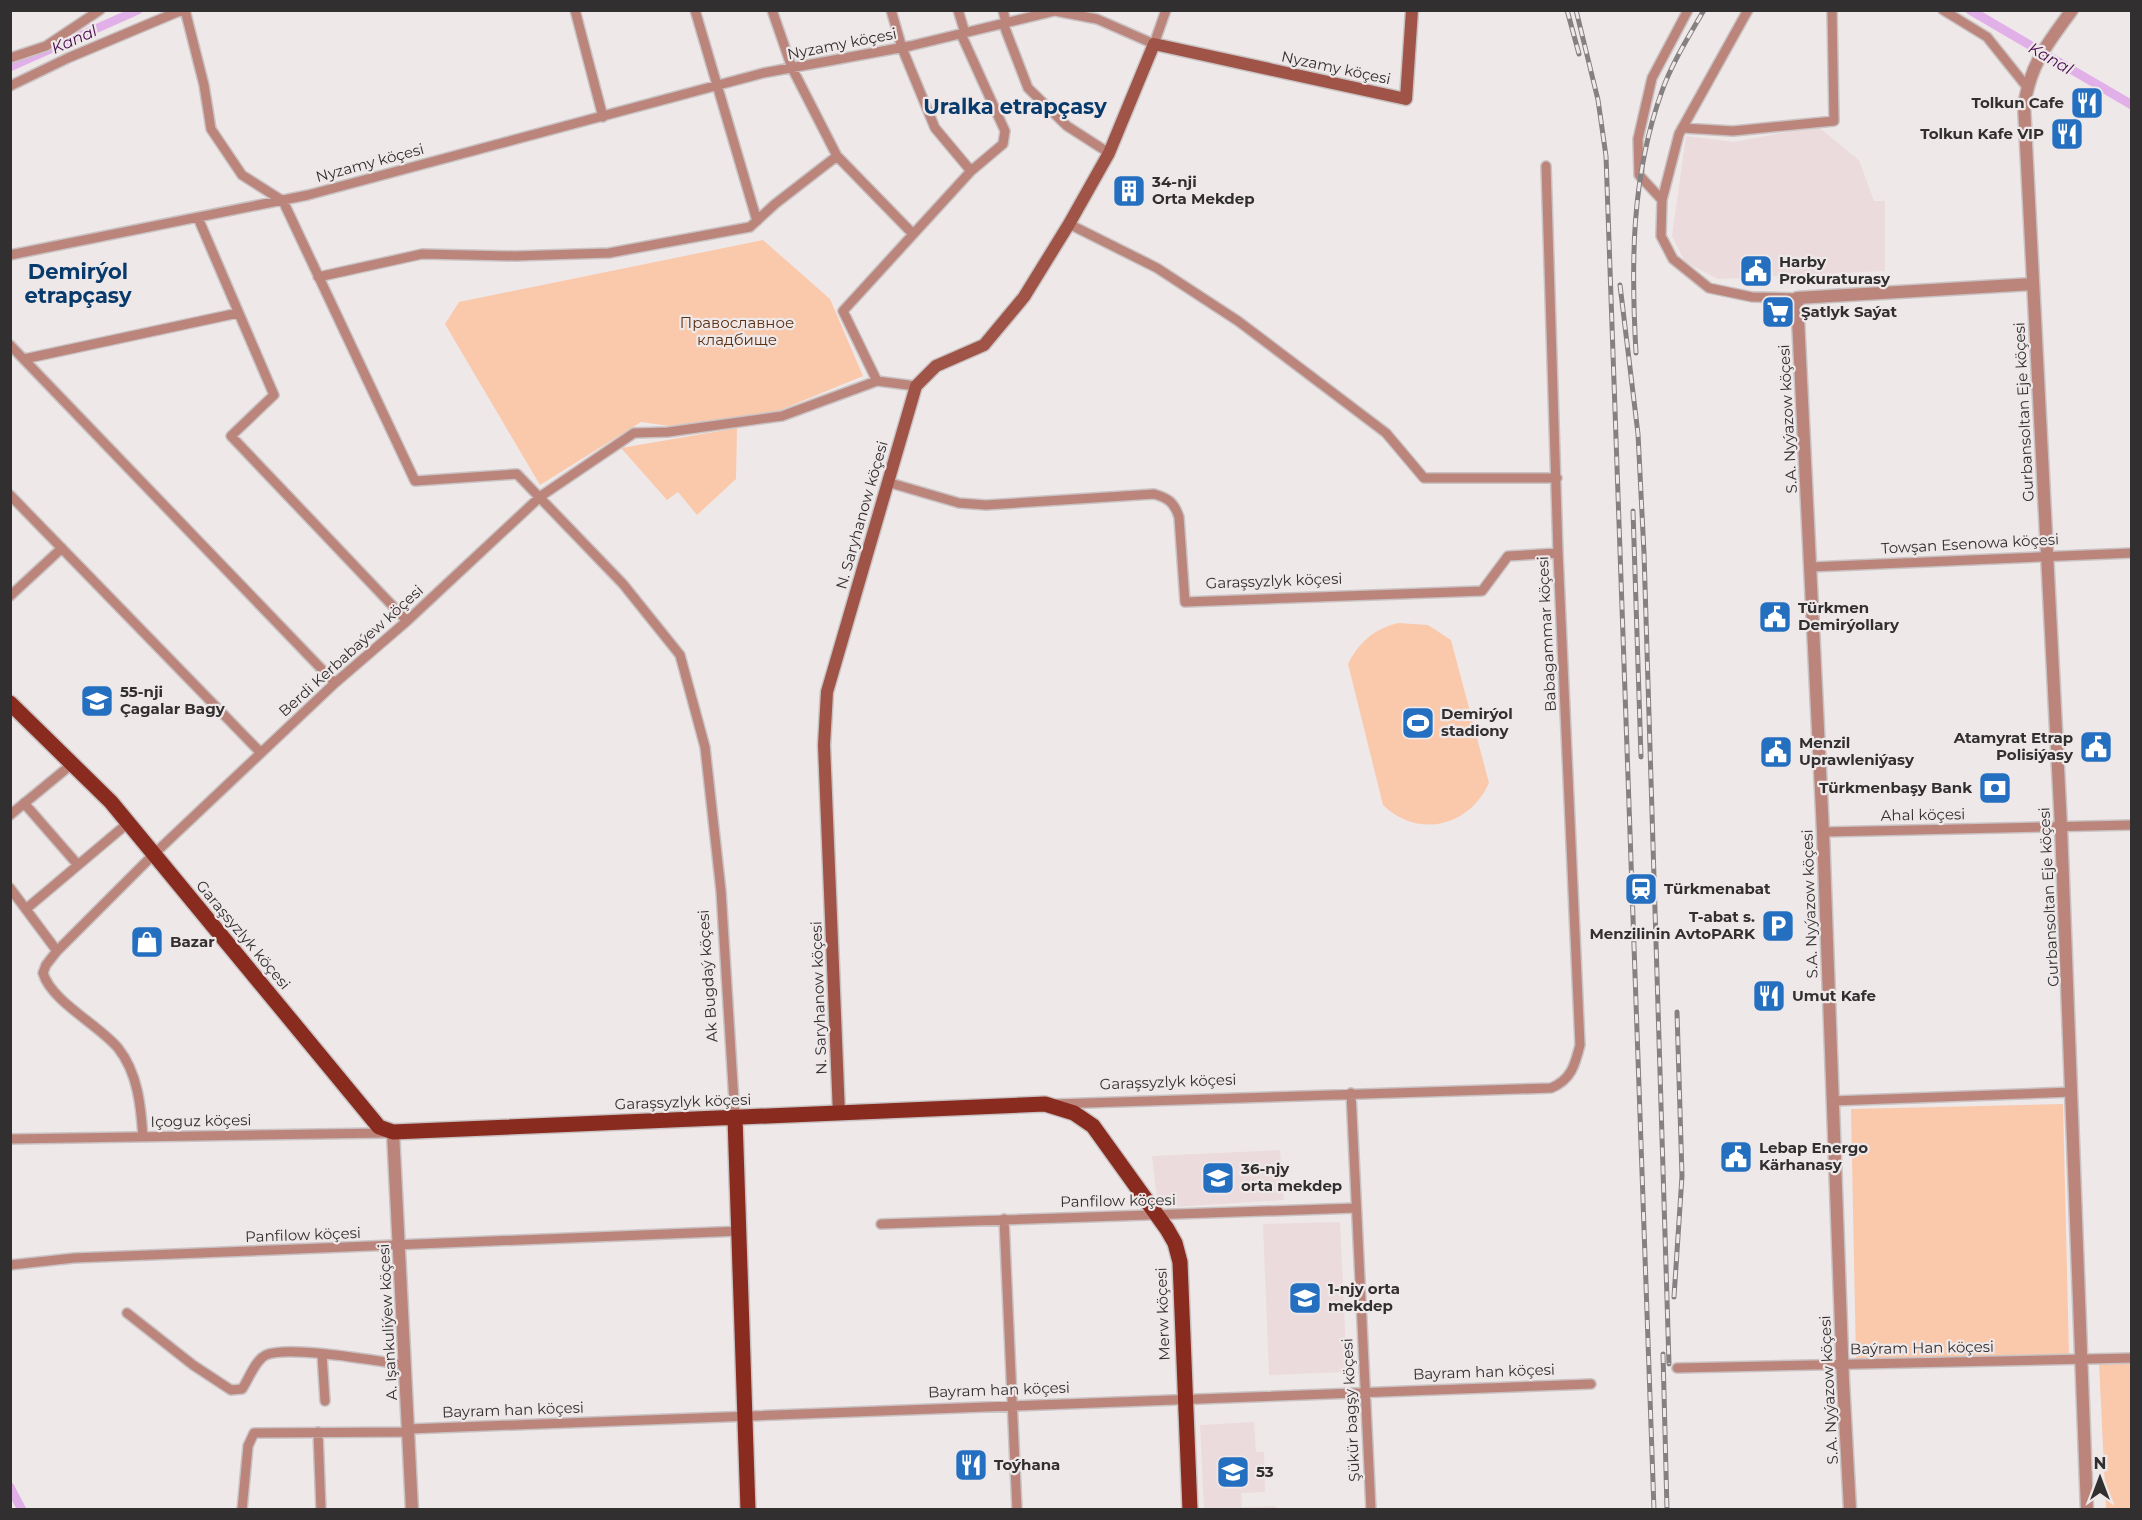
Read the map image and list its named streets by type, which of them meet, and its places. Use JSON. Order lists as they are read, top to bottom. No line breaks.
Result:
{"streets":{"main road":["Nyzamy köçesi","N. Saryhanow köçesi","Garaşsyzlyk köçesi","Ak Bugdaý köçesi","Merw köçesi"],"street":["Gurbansoltan Eje köçesi","S.A. Nyýazow köçesi","Towşan Esenowa köçesi","Babagammar köçesi","Berdi Kerbabaýew köçesi","Ahal köçesi","Içoguz köçesi","Panfilow köçesi","A. Işankuliýew köçesi","Baýram Han köçesi","Bayram han köçesi","Şükür bagşy köçesi"]},"crossings":[["Nyzamy köçesi","N. Saryhanow köçesi"],["Gurbansoltan Eje köçesi","Towşan Esenowa köçesi"],["Gurbansoltan Eje köçesi","Ahal köçesi"],["Gurbansoltan Eje köçesi","Baýram Han köçesi"],["S.A. Nyýazow köçesi","Towşan Esenowa köçesi"],["S.A. Nyýazow köçesi","Ahal köçesi"],["S.A. Nyýazow köçesi","Baýram Han köçesi"],["N. Saryhanow köçesi","Garaşsyzlyk köçesi"],["N. Saryhanow köçesi","Berdi Kerbabaýew köçesi"],["Garaşsyzlyk köçesi","Babagammar köçesi"],["Garaşsyzlyk köçesi","Berdi Kerbabaýew köçesi"],["Garaşsyzlyk köçesi","Ak Bugdaý köçesi"],["Garaşsyzlyk köçesi","Içoguz köçesi"],["Garaşsyzlyk köçesi","Merw köçesi"],["Garaşsyzlyk köçesi","A. Işankuliýew köçesi"],["Garaşsyzlyk köçesi","Şükür bagşy köçesi"],["Berdi Kerbabaýew köçesi","Ak Bugdaý köçesi"],["Berdi Kerbabaýew köçesi","Içoguz köçesi"],["Ak Bugdaý köçesi","Panfilow köçesi"],["Ak Bugdaý köçesi","Bayram han köçesi"],["Içoguz köçesi","A. Işankuliýew köçesi"],["Panfilow köçesi","Merw köçesi"],["Panfilow köçesi","A. Işankuliýew köçesi"],["Panfilow köçesi","Şükür bagşy köçesi"],["Merw köçesi","Bayram han köçesi"],["A. Işankuliýew köçesi","Bayram han köçesi"],["Bayram han köçesi","Şükür bagşy köçesi"]],"districts":["Uralka etrapçasy","Demirýol etrapçasy"],"water":["Kanal"],"parks":["Православное кладбище"],"places":{"restaurant":["Tolkun Cafe","Tolkun Kafe VIP","Umut Kafe","Toýhana"],"building":["34-nji Orta Mekdep"],"public building":["Harby Prokuraturasy","Türkmen Demirýollary","Atamyrat Etrap Polisiýasy","Menzil Uprawleniýasy","Lebap Energo Kärhanasy"],"supermarket":["Şatlyk Saýat"],"school or university":["55-nji Çagalar Bagy","36-njy orta mekdep","1-njy orta mekdep","53"],"sports":["Demirýol stadiony"],"bank":["Türkmenbaşy Bank"],"station":["Türkmenabat"],"parking":["T-abat s. Menzilinin AvtoPARK"],"shop":["Bazar"]},"north":"top"}
